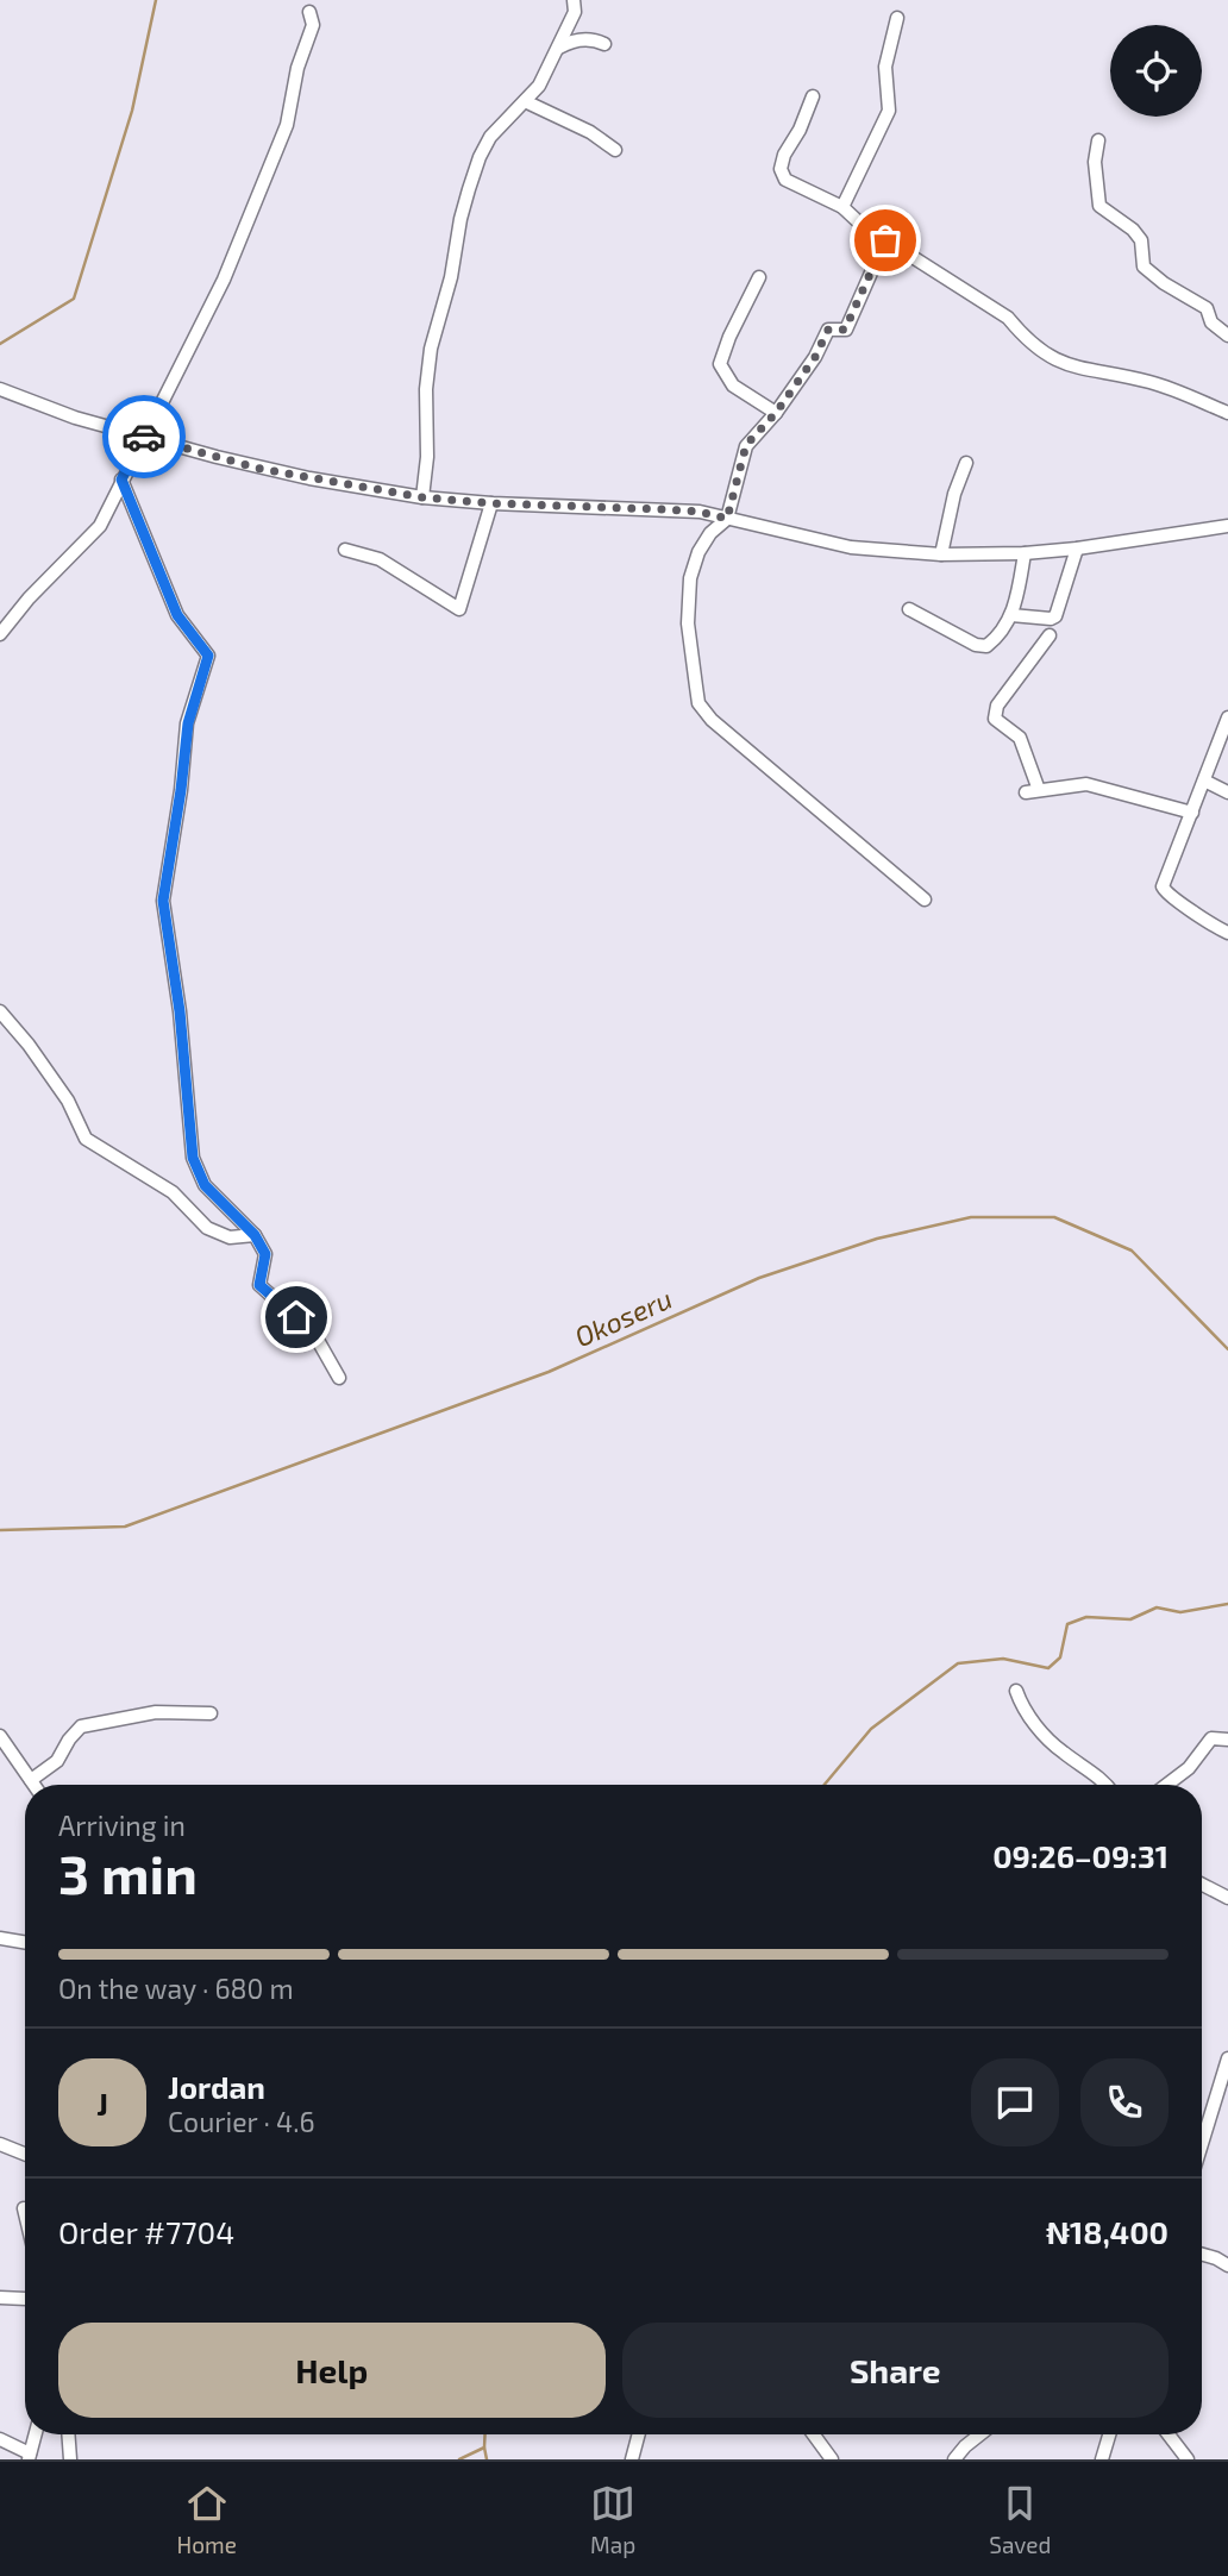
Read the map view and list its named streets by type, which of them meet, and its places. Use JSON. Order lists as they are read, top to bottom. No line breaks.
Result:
{"water":["Okoseru"],"page":{"heading":["3 min","Arriving in","09:26–09:31"],"panel":["Jordan","Courier · 4.6","Order #7704","₦18,400"],"bar":"On the way · 680 m","round":"J","buttons":["Help","Share"],"tabs":["Home","Map","Saved"]}}
